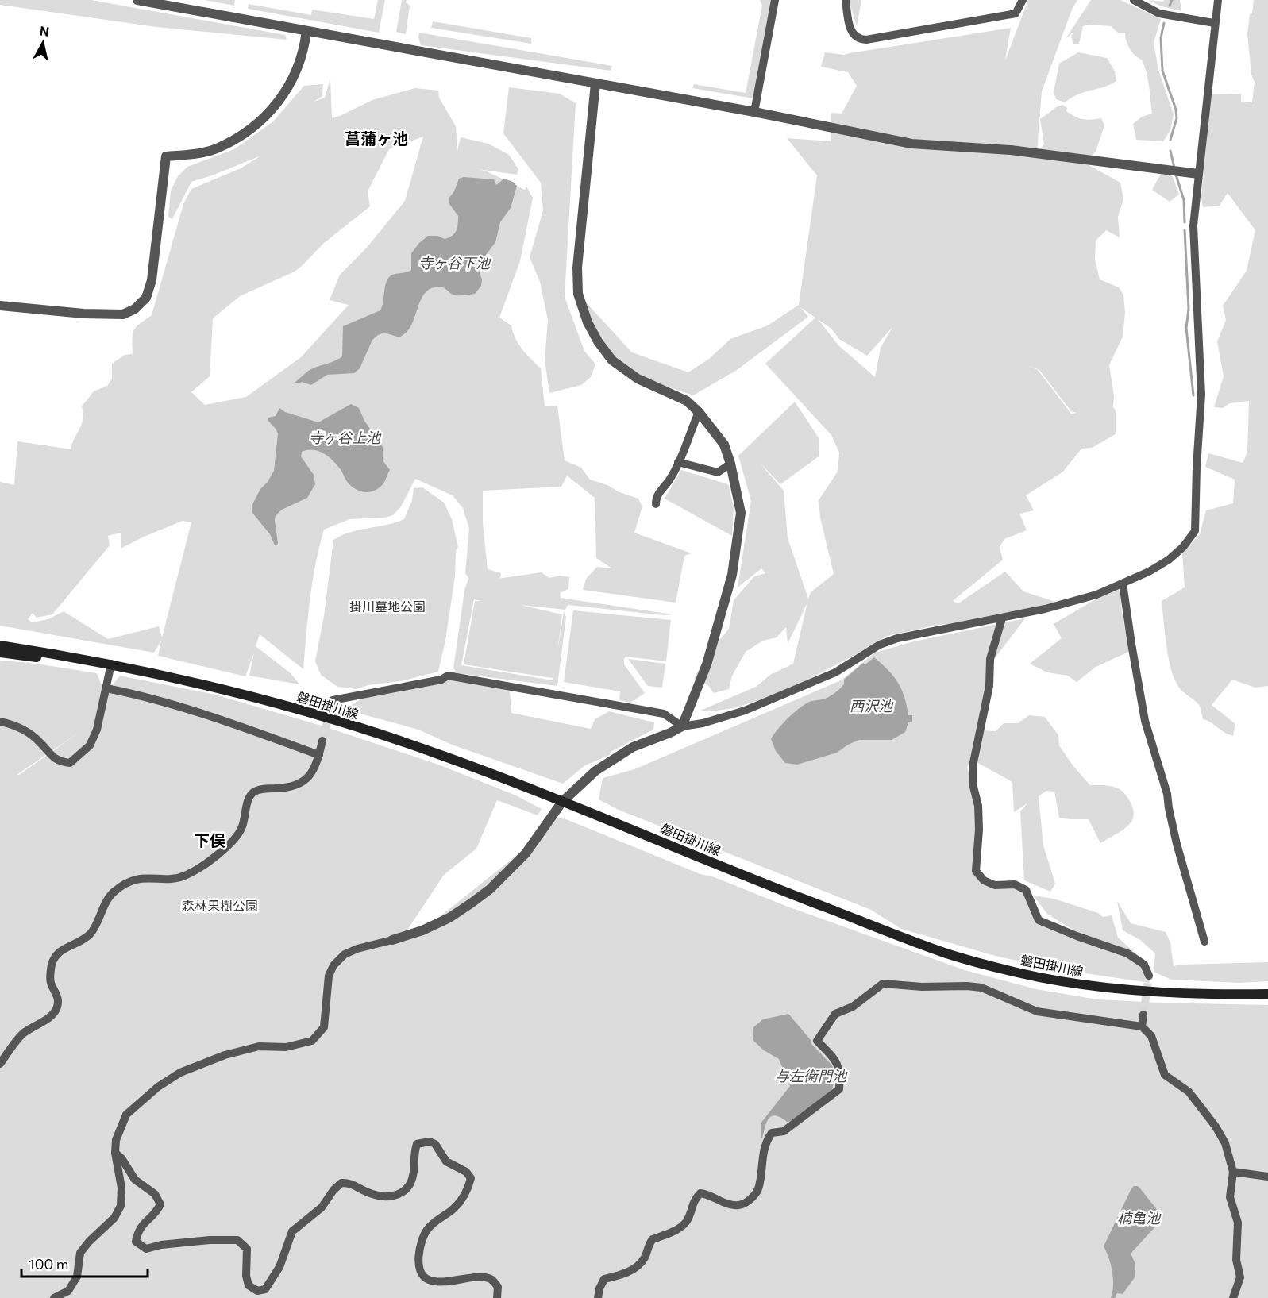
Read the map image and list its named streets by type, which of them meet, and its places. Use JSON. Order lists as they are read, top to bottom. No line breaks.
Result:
{"streets":{"main road":["磐田掛川線"]},"districts":["菖蒲ヶ池","下俣"],"water":["寺ヶ谷下池","寺ヶ谷上池","西沢池","与左衛門池","楠亀池"],"parks":["掛川墓地公園","森林果樹公園"],"scale_bar":"100 m","north":"top"}
